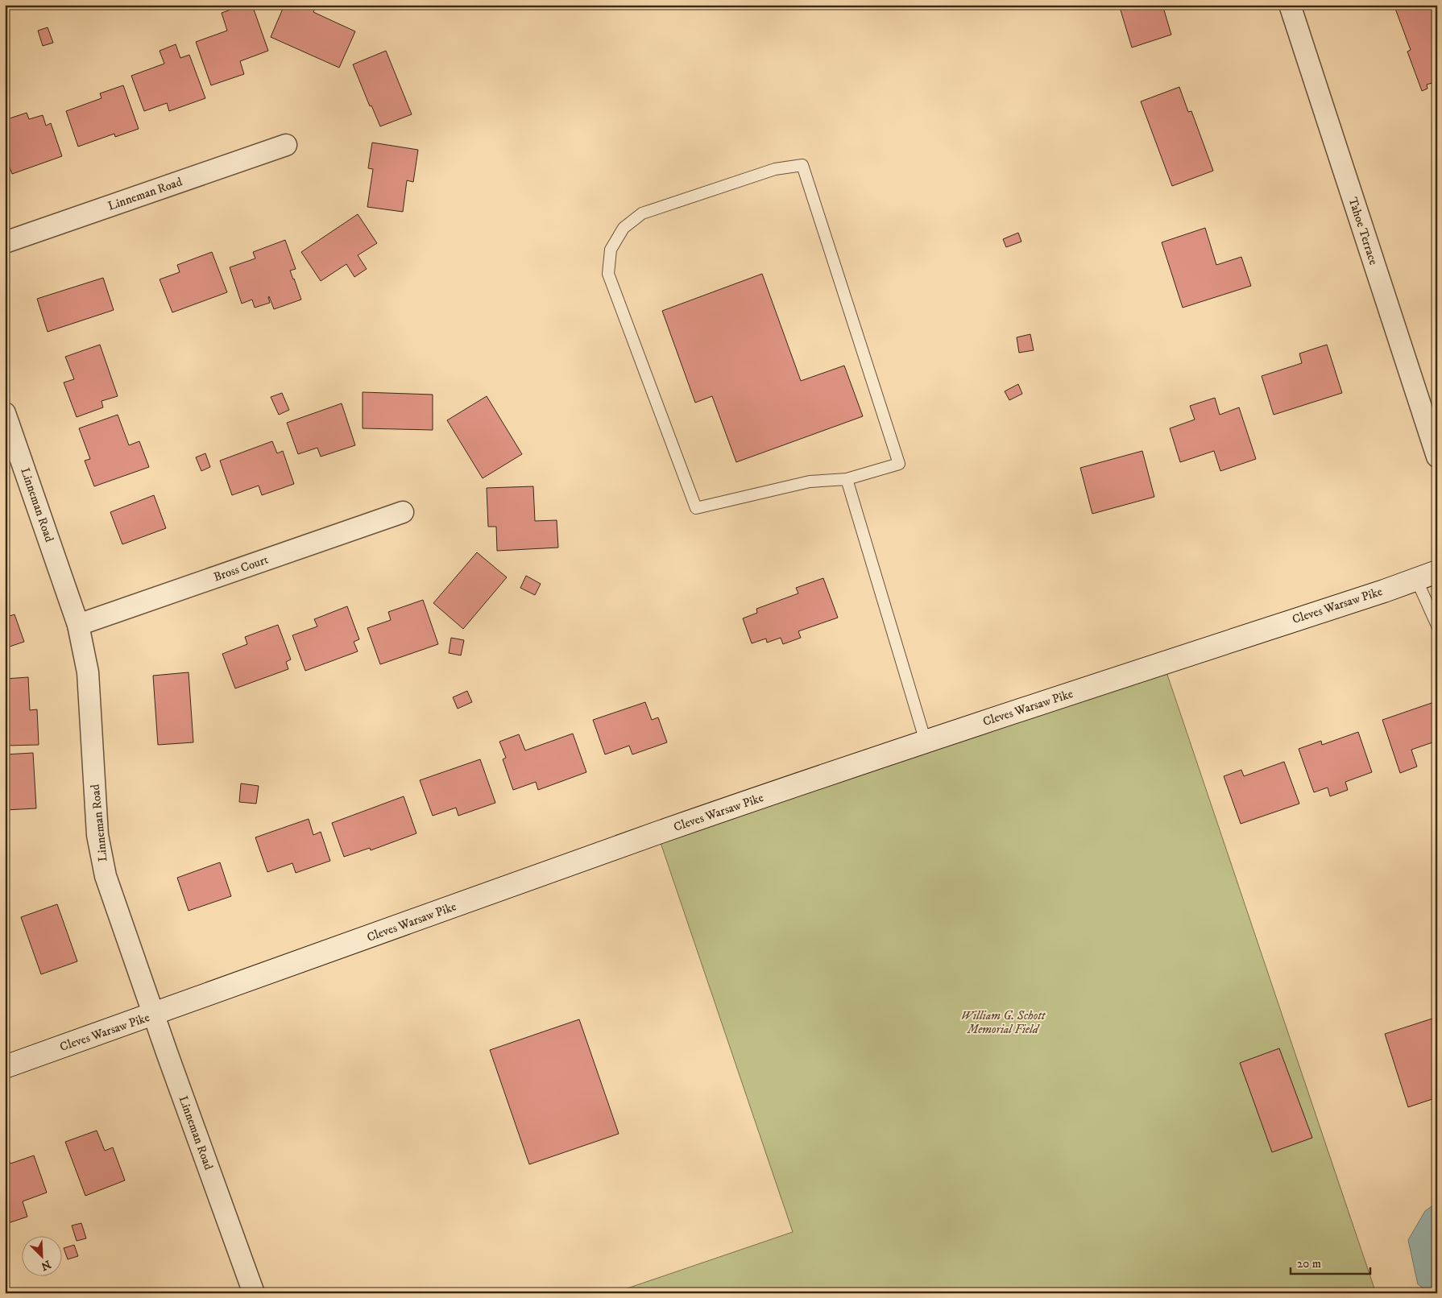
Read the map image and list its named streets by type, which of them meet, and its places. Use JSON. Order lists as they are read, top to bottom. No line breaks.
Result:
{"streets":{"street":["Linneman Road","Tahoe Terrace","Bross Court","Cleves Warsaw Pike"]},"crossings":[["Linneman Road","Bross Court"],["Linneman Road","Cleves Warsaw Pike"]],"parks":["William G. Schott Memorial Field"],"scale_bar":"20 m","north":"bottom right"}
